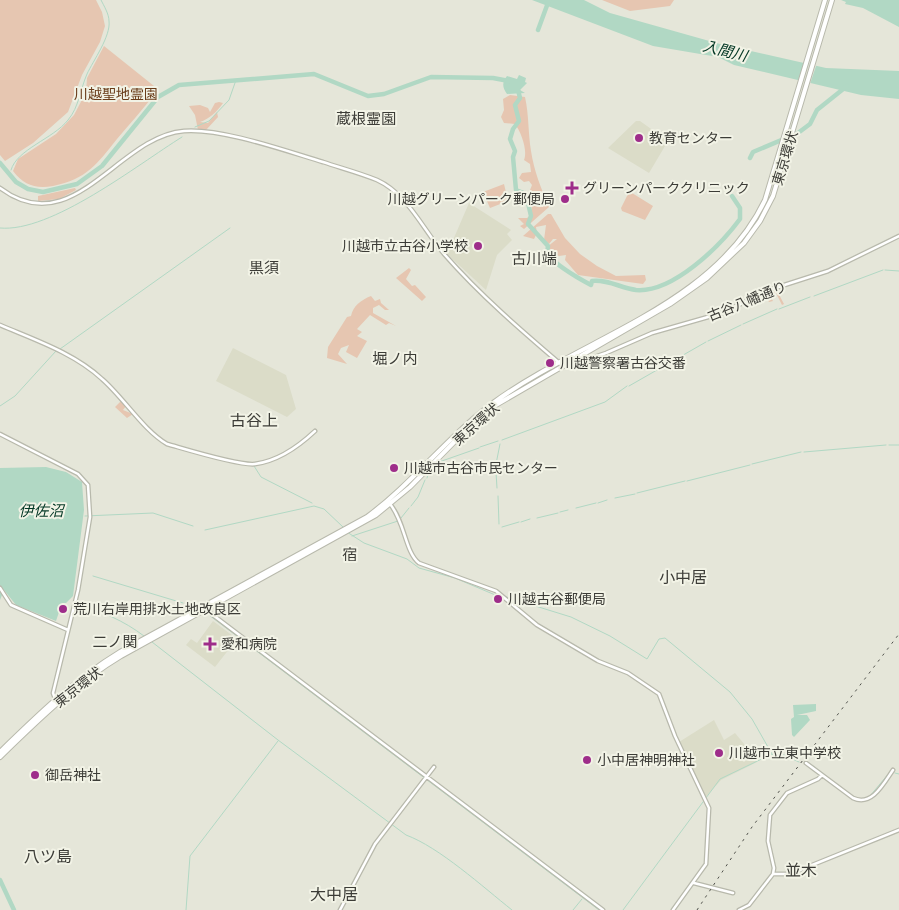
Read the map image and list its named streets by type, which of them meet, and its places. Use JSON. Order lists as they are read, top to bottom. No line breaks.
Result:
{"streets":{"highway":["東京環状"],"street":["古谷八幡通り"]},"crossings":[["東京環状","古谷八幡通り"]],"districts":["蔵根霊園","古川端","黒須","堀ノ内","古谷上","宿","小中居","二ノ関","八ツ島","並木","大中居"],"water":["入間川","伊佐沼"],"parks":["川越聖地霊園"],"places":{"other":["教育センター","川越グリーンパーク郵便局","川越市立古谷小学校","川越警察署古谷交番","川越市古谷市民センター","川越古谷郵便局","荒川右岸用排水土地改良区","川越市立東中学校","小中居神明神社","御岳神社"],"health":["グリーンパーククリニック","愛和病院"]}}
